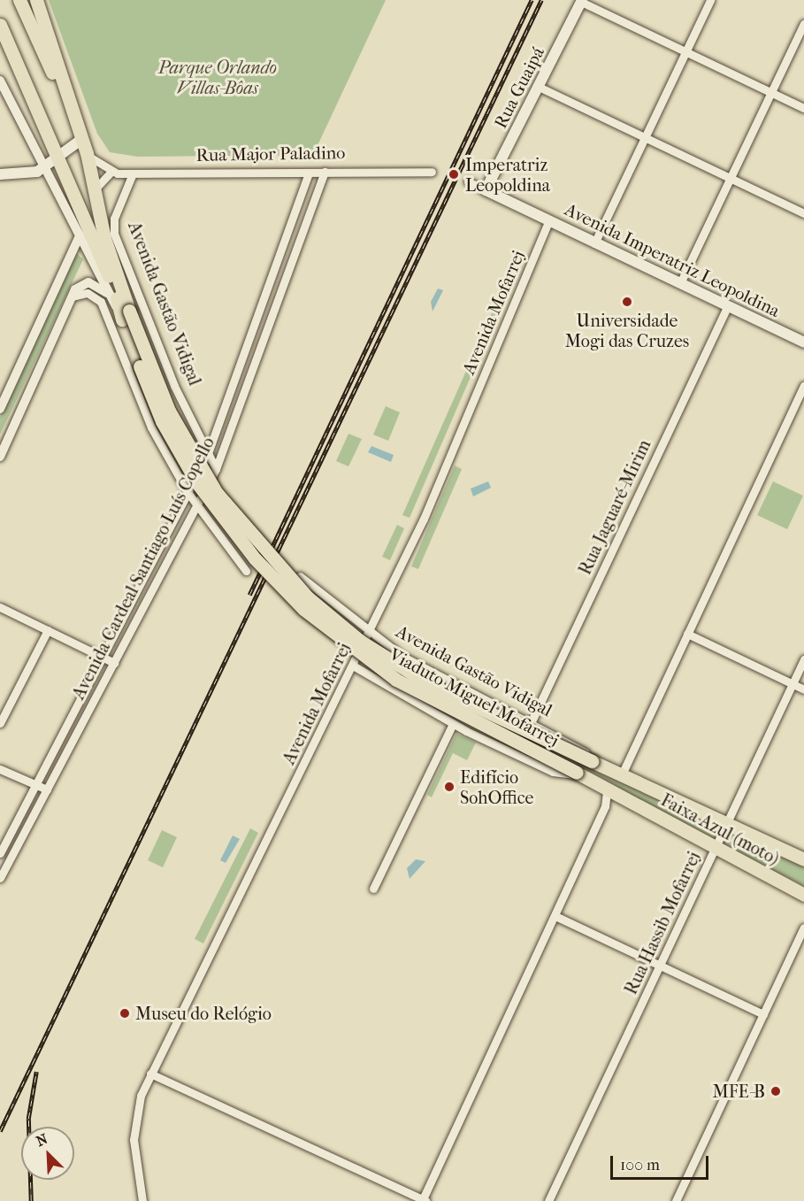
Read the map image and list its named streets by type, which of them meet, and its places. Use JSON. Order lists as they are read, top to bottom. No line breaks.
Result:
{"streets":{"highway":["Avenida Gastão Vidigal","Viaduto Miguel Mofarrej"],"main road":["Rua Guaipá","Avenida Imperatriz Leopoldina"],"street":["Rua Major Paladino","Avenida Mofarrej","Rua Jaguaré-Mirim","Avenida Cardeal Santiago Luís Copello","Rua Hassib Mofarrej"]},"crossings":[["Rua Guaipá","Avenida Imperatriz Leopoldina"],["Rua Major Paladino","Avenida Gastão Vidigal"],["Rua Major Paladino","Avenida Cardeal Santiago Luís Copello"],["Avenida Imperatriz Leopoldina","Avenida Mofarrej"],["Avenida Imperatriz Leopoldina","Rua Jaguaré-Mirim"],["Avenida Gastão Vidigal","Avenida Mofarrej"],["Avenida Gastão Vidigal","Rua Jaguaré-Mirim"],["Avenida Gastão Vidigal","Avenida Cardeal Santiago Luís Copello"],["Avenida Gastão Vidigal","Viaduto Miguel Mofarrej"],["Avenida Gastão Vidigal","Rua Hassib Mofarrej"]],"parks":["Parque Orlando Villas-Bôas"],"places":["Imperatriz Leopoldina","Universidade Mogi das Cruzes","Edifício SohOffice","Museu do Relógio","MFE-B"],"scale_bar":"100 m","north":"top left"}
